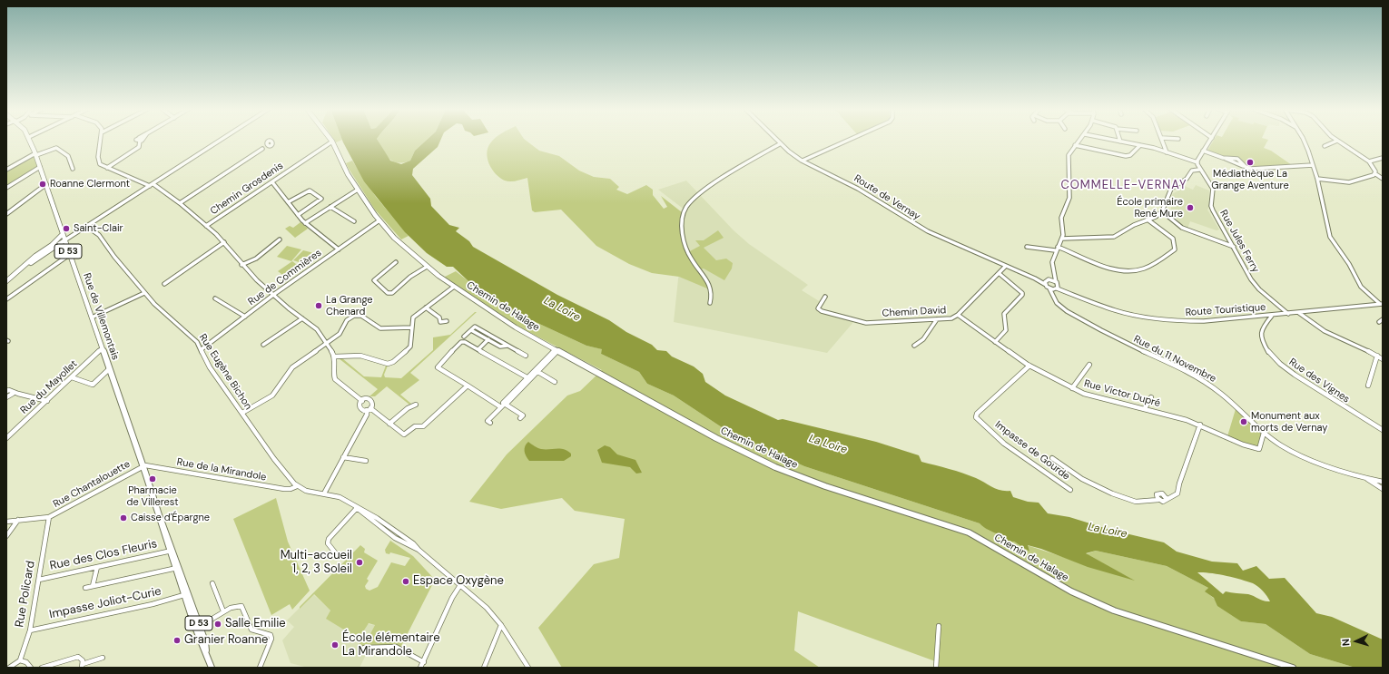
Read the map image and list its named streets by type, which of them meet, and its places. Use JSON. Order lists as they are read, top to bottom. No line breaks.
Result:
{"streets":{"main road":["D 53","Chemin de Halage","Rue de Villemontais"],"street":["Chemin Grosdenis","Route de Vernay","Rue Jules Ferry","Rue de Commières","Route Touristique","Chemin David","Rue du 11 Novembre","Rue Eugène Bichon","Rue des Vignes","Rue du Mayollet","Rue Victor Dupré","Impasse de Gourde","Rue de la Mirandole","Rue Chantalouette","Rue des Clos Fleuris","Rue Policard","Impasse Joliot-Curie"]},"crossings":[["Chemin Grosdenis","Chemin de Halage"],["Route de Vernay","Route Touristique"],["Route de Vernay","Chemin David"],["Route de Vernay","Rue du 11 Novembre"],["Rue Jules Ferry","Route Touristique"],["D 53","Rue de Villemontais"],["D 53","Rue de la Mirandole"],["D 53","Rue Chantalouette"],["D 53","Rue des Clos Fleuris"],["D 53","Impasse Joliot-Curie"],["Rue de Commières","Chemin de Halage"],["Rue de Commières","Rue Eugène Bichon"],["Route Touristique","Rue du 11 Novembre"],["Chemin David","Rue Victor Dupré"],["Rue de Villemontais","Rue du Mayollet"],["Rue de Villemontais","Rue de la Mirandole"],["Rue de Villemontais","Rue Chantalouette"],["Rue du 11 Novembre","Rue Victor Dupré"],["Rue Eugène Bichon","Rue de la Mirandole"],["Rue Victor Dupré","Impasse de Gourde"],["Rue de la Mirandole","Rue Chantalouette"],["Rue Chantalouette","Rue Policard"],["Rue des Clos Fleuris","Rue Policard"],["Rue Policard","Impasse Joliot-Curie"]],"districts":["COMMELLE-VERNAY"],"water":["La Loire"],"places":["Médiathèque La Grange Aventure","Roanne Clermont","École primaire René Mure","Saint-Clair","La Grange Chenard","Monument aux morts de Vernay","Pharmacie de Villerest","Caisse d'Épargne","Multi-accueil 1, 2, 3 Soleil","Espace Oxygène","Salle Emilie","Granier Roanne","École élémentaire La Mirandole"],"north":"left"}
